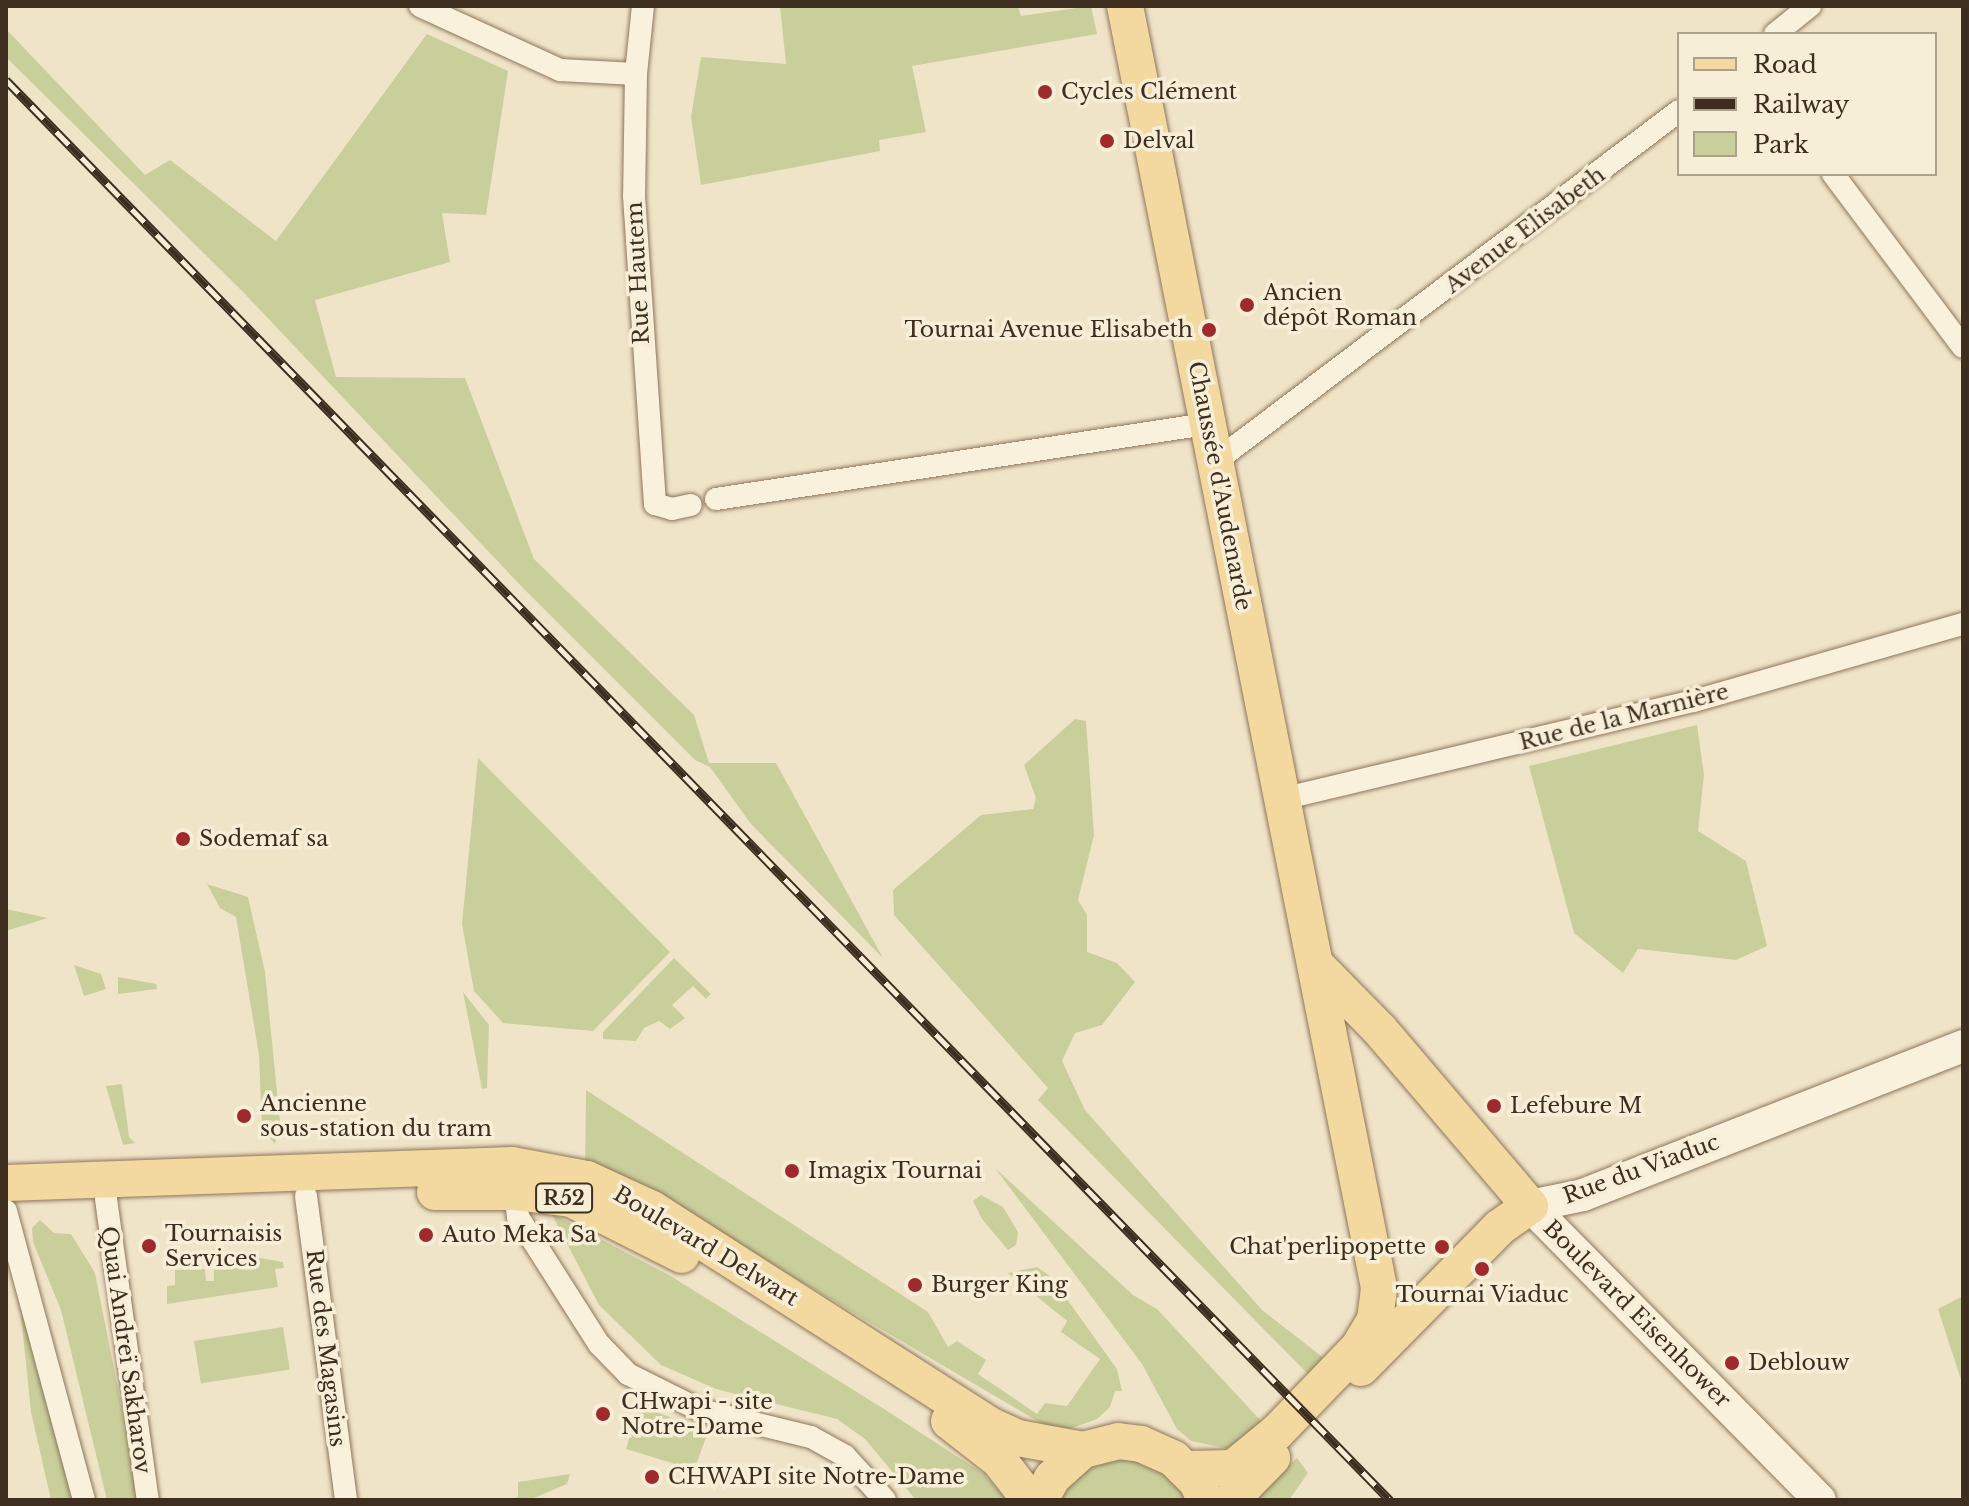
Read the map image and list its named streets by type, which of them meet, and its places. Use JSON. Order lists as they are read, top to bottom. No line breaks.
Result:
{"streets":{"main road":["Chaussée d'Audenarde","Rue du Viaduc","R52","Boulevard Delwart","Boulevard Eisenhower"],"street":["Avenue Elisabeth","Rue Hautem","Rue de la Marnière","Rue des Magasins","Quai Andreï Sakharov"]},"crossings":[["Avenue Elisabeth","Chaussée d'Audenarde"],["Chaussée d'Audenarde","Rue de la Marnière"],["Rue du Viaduc","Boulevard Eisenhower"],["R52","Boulevard Delwart"],["Boulevard Delwart","Rue des Magasins"],["Boulevard Delwart","Quai Andreï Sakharov"]],"places":["Cycles Clément","Delval","Ancien dépôt Roman","Tournai Avenue Elisabeth","Sodemaf sa","Lefebure M","Ancienne sous-station du tram","Imagix Tournai","Auto Meka Sa","Tournaisis Services","Chat'perlipopette","Tournai Viaduc","Burger King","Deblouw","CHwapi - site Notre-Dame","CHWAPI site Notre-Dame"],"legend":["Road","Railway","Park"]}
